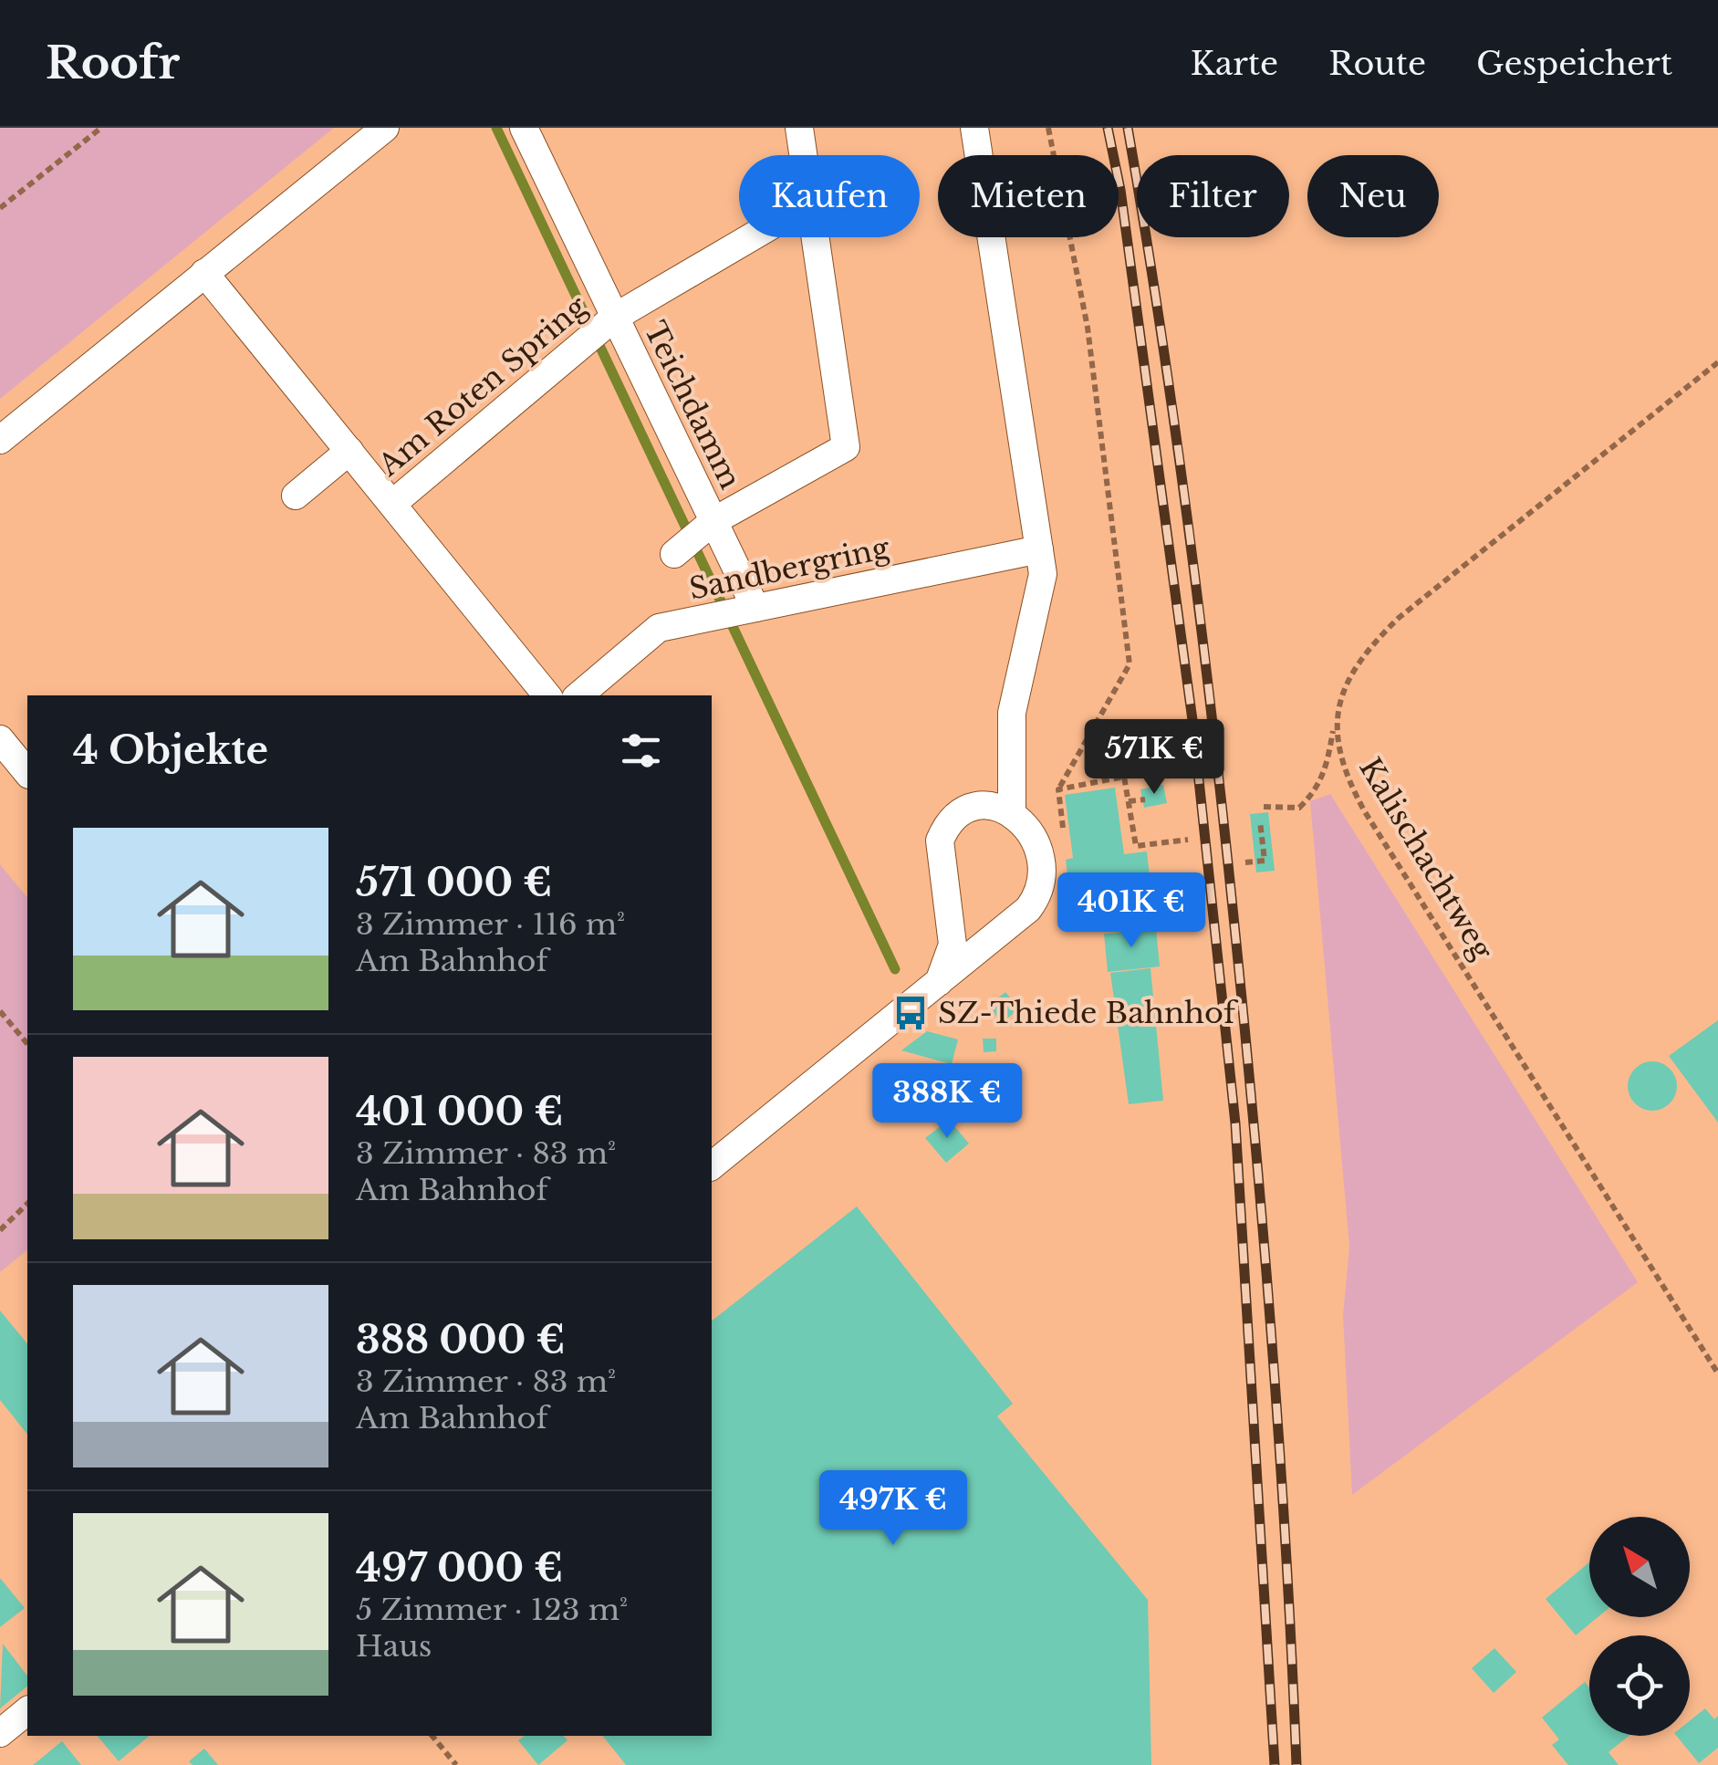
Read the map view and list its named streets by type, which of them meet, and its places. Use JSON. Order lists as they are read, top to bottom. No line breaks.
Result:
{"streets":{"street":["Am Roten Spring","Teichdamm","Sandbergring"],"path":["Kalischachtweg"]},"crossings":[["Am Roten Spring","Teichdamm"],["Teichdamm","Sandbergring"]],"places":{"bus stop":["SZ-Thiede Bahnhof"]},"north":"top left","page":{"header":"Roofr","nav":["Karte","Route","Gespeichert"],"chip":["Kaufen","Mieten","Filter","Neu"],"heading":"4 Objekte","price":["571K €","401K €","388K €","497K €"],"list":[{"name":"571 000 €","note":"3 Zimmer · 116 m² · Am Bahnhof"},{"name":"401 000 €","note":"3 Zimmer · 83 m² · Am Bahnhof"},{"name":"388 000 €","note":"3 Zimmer · 83 m² · Am Bahnhof"},{"name":"497 000 €","note":"5 Zimmer · 123 m² · Haus"}]}}
